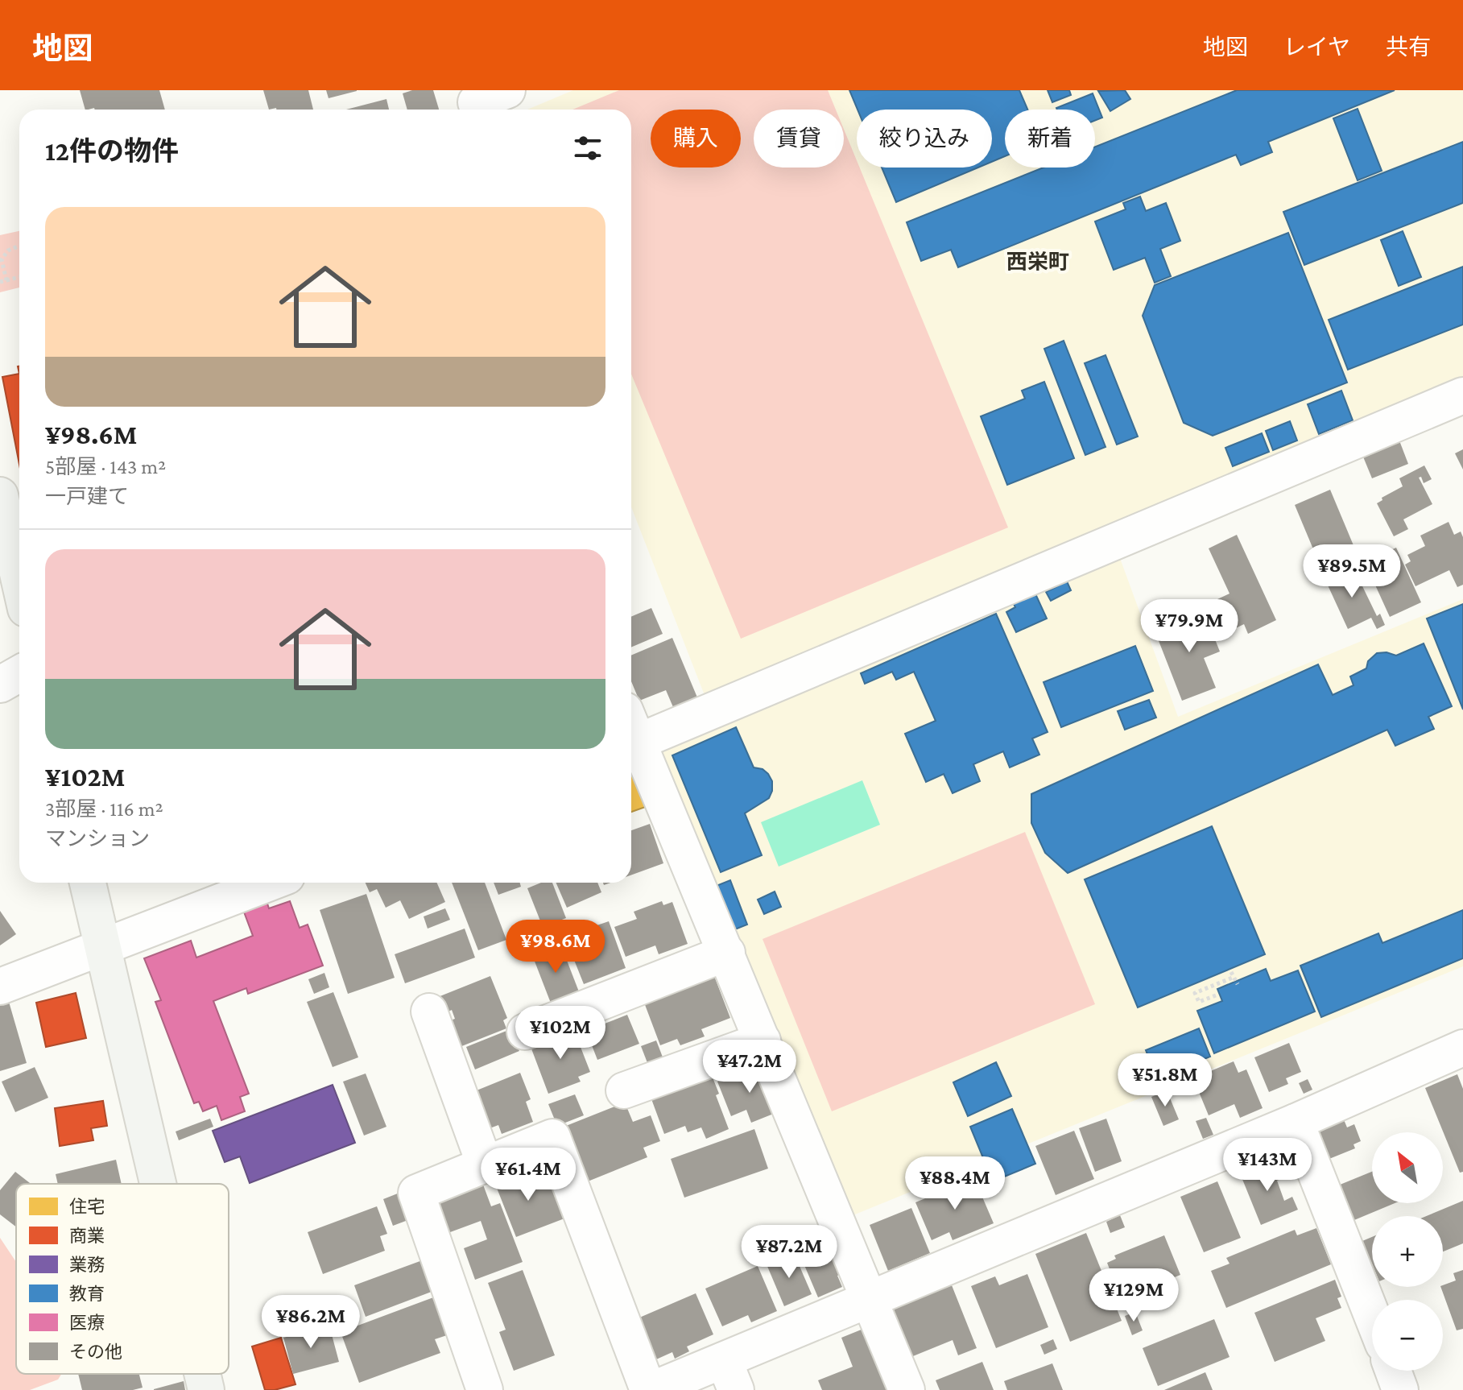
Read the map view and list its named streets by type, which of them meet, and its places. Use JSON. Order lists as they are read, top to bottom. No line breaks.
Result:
{"districts":["西栄町"],"legend":["住宅","商業","業務","教育","医療","その他"],"north":"top left","page":{"header":"地図","nav":["地図","レイヤ","共有"],"chip":["購入","賃貸","絞り込み","新着"],"heading":"12件の物件","list":[{"name":"¥98.6M","note":"5部屋 · 143 m² · 一戸建て"},{"name":"¥102M","note":"3部屋 · 116 m² · マンション"}],"price":["¥89.5M","¥79.9M","¥98.6M","¥102M","¥47.2M","¥51.8M","¥143M","¥61.4M","¥88.4M","¥87.2M","¥129M","¥86.2M"],"map_buttons":["+","−"]}}
